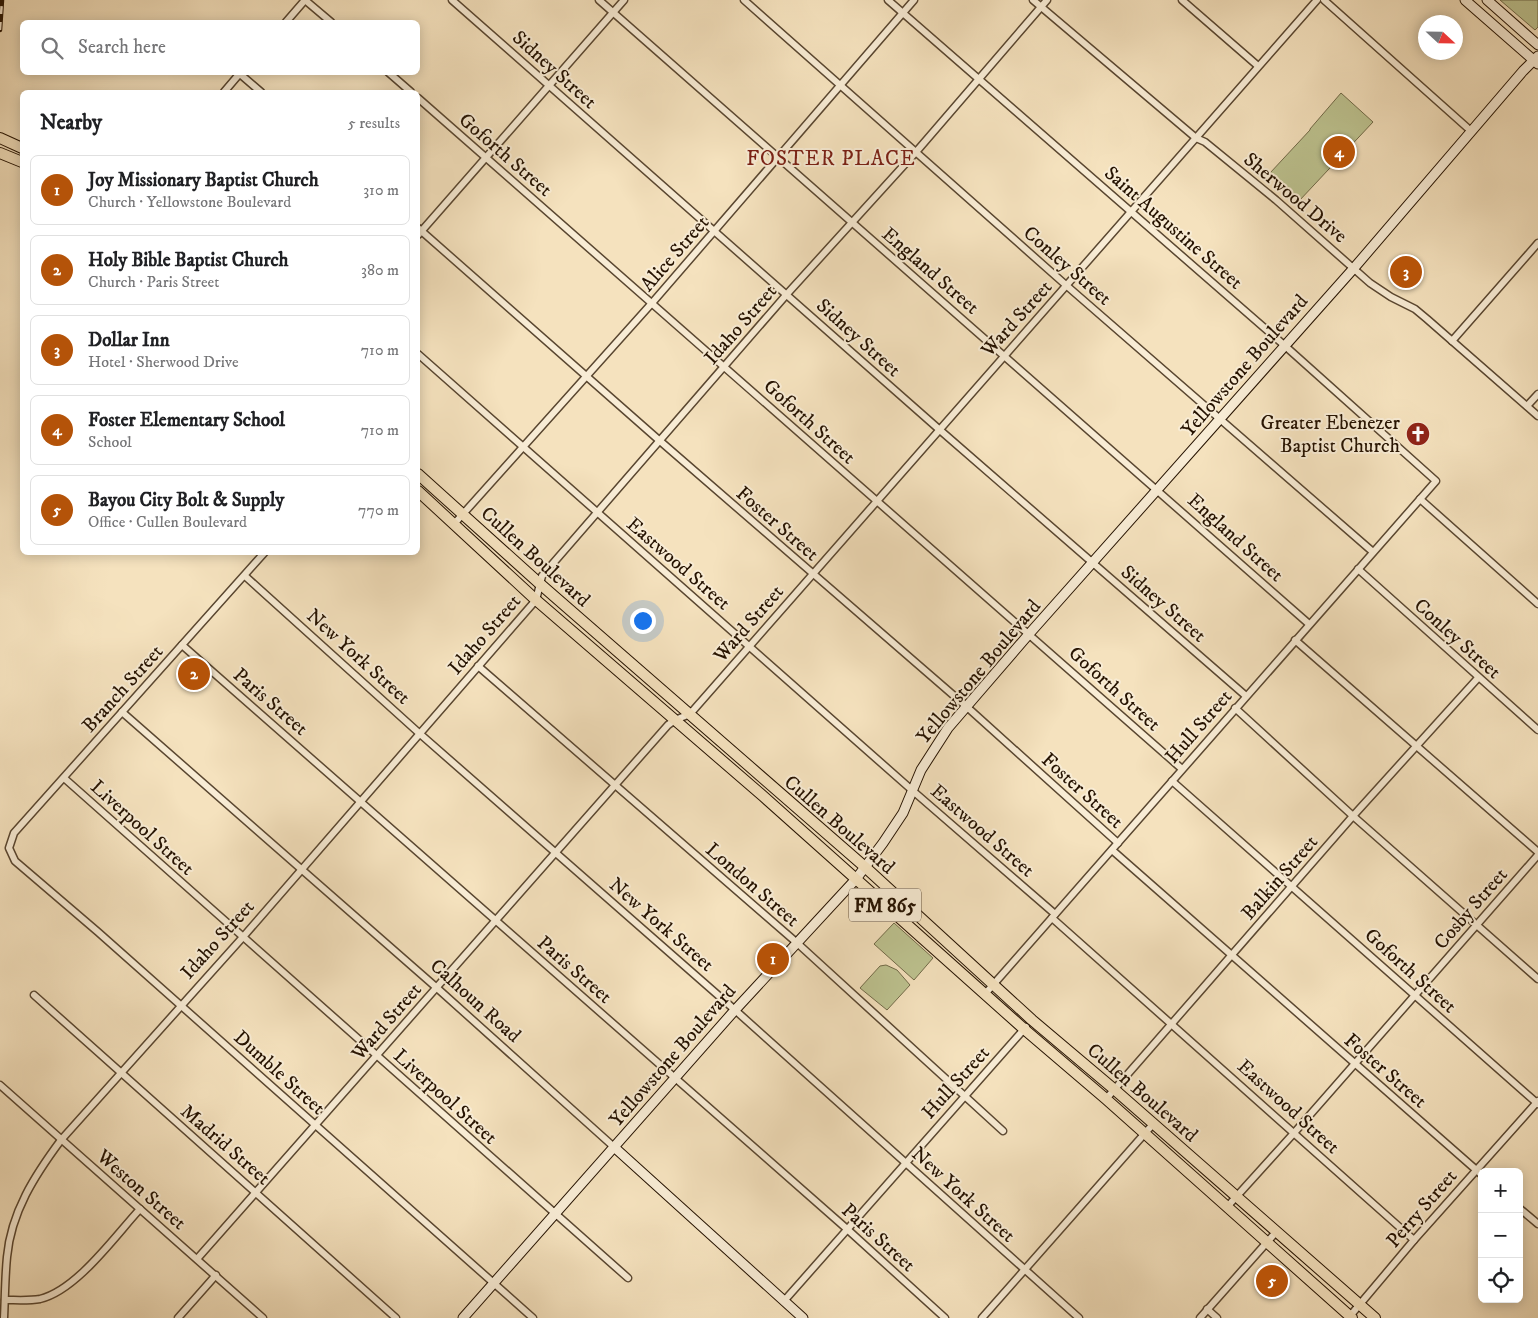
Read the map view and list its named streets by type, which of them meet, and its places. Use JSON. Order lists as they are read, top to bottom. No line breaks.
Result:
{"streets":{"main road":["Cullen Boulevard","FM 865"],"street":["Sidney Street","Goforth Street","Sherwood Drive","Saint Augustine Street","Alice Street","Conley Street","England Street","Ward Street","Idaho Street","Yellowstone Boulevard","Foster Street","Eastwood Street","New York Street","Branch Street","Paris Street","Hull Street","Liverpool Street","Balkin Street","London Street","Cosby Street","Calhoun Road","Dumble Street","Madrid Street","Weston Street","Perry Street"]},"crossings":[["Sidney Street","Alice Street"],["Sidney Street","Ward Street"],["Sidney Street","Idaho Street"],["Sidney Street","Yellowstone Boulevard"],["Sidney Street","Hull Street"],["Goforth Street","Alice Street"],["Goforth Street","Ward Street"],["Goforth Street","Idaho Street"],["Goforth Street","Yellowstone Boulevard"],["Goforth Street","Hull Street"],["Goforth Street","Balkin Street"],["Goforth Street","Cosby Street"],["Goforth Street","Perry Street"],["Sherwood Drive","Ward Street"],["Sherwood Drive","Idaho Street"],["Sherwood Drive","Yellowstone Boulevard"],["Saint Augustine Street","Alice Street"],["Saint Augustine Street","Ward Street"],["Saint Augustine Street","Idaho Street"],["Saint Augustine Street","Yellowstone Boulevard"],["Saint Augustine Street","Hull Street"],["Alice Street","Conley Street"],["Alice Street","England Street"],["Alice Street","Foster Street"],["Alice Street","Cullen Boulevard"],["Alice Street","Eastwood Street"],["Conley Street","Ward Street"],["Conley Street","Idaho Street"],["Conley Street","Yellowstone Boulevard"],["Conley Street","Hull Street"],["Conley Street","Balkin Street"],["England Street","Ward Street"],["England Street","Idaho Street"],["England Street","Yellowstone Boulevard"],["England Street","Hull Street"],["Ward Street","Foster Street"],["Ward Street","Cullen Boulevard"],["Ward Street","Eastwood Street"],["Ward Street","New York Street"],["Ward Street","Paris Street"],["Ward Street","Liverpool Street"],["Ward Street","London Street"],["Ward Street","Calhoun Road"],["Ward Street","Dumble Street"],["Ward Street","Madrid Street"],["Ward Street","Weston Street"],["Idaho Street","Foster Street"],["Idaho Street","Cullen Boulevard"],["Idaho Street","Eastwood Street"],["Idaho Street","New York Street"],["Idaho Street","Paris Street"],["Idaho Street","Liverpool Street"],["Idaho Street","London Street"],["Idaho Street","Calhoun Road"],["Idaho Street","Dumble Street"],["Idaho Street","Madrid Street"],["Idaho Street","Weston Street"],["Yellowstone Boulevard","Foster Street"],["Yellowstone Boulevard","Cullen Boulevard"],["Yellowstone Boulevard","Eastwood Street"],["Yellowstone Boulevard","New York Street"],["Yellowstone Boulevard","Paris Street"],["Yellowstone Boulevard","Liverpool Street"],["Yellowstone Boulevard","London Street"],["Yellowstone Boulevard","Calhoun Road"],["Yellowstone Boulevard","Dumble Street"],["Foster Street","Hull Street"],["Foster Street","Balkin Street"],["Foster Street","Cosby Street"],["Foster Street","Perry Street"],["Cullen Boulevard","Hull Street"],["Cullen Boulevard","Balkin Street"],["Cullen Boulevard","Cosby Street"],["Cullen Boulevard","Perry Street"],["Eastwood Street","Hull Street"],["Eastwood Street","Balkin Street"],["Eastwood Street","Cosby Street"],["Eastwood Street","Perry Street"],["New York Street","Branch Street"],["New York Street","Hull Street"],["Branch Street","Paris Street"],["Branch Street","Liverpool Street"],["Branch Street","Calhoun Road"],["Branch Street","Dumble Street"],["Paris Street","Hull Street"],["Hull Street","London Street"],["Hull Street","Calhoun Road"]],"districts":["FOSTER PLACE"],"places":{"church":["Greater Ebenezer Baptist Church"]},"north":"right","page":{"search":"Search here","heading":["Nearby","5 results"],"pins":["4","3","2","1","5"],"list":[{"mark":"1","name":"Joy Missionary Baptist Church","note":"Church · Yellowstone Boulevard","value":"310 m"},{"mark":"2","name":"Holy Bible Baptist Church","note":"Church · Paris Street","value":"380 m"},{"mark":"3","name":"Dollar Inn","note":"Hotel · Sherwood Drive","value":"710 m"},{"mark":"4","name":"Foster Elementary School","note":"School","value":"710 m"},{"mark":"5","name":"Bayou City Bolt & Supply","note":"Office · Cullen Boulevard","value":"770 m"}],"map_buttons":["+","−"]}}
